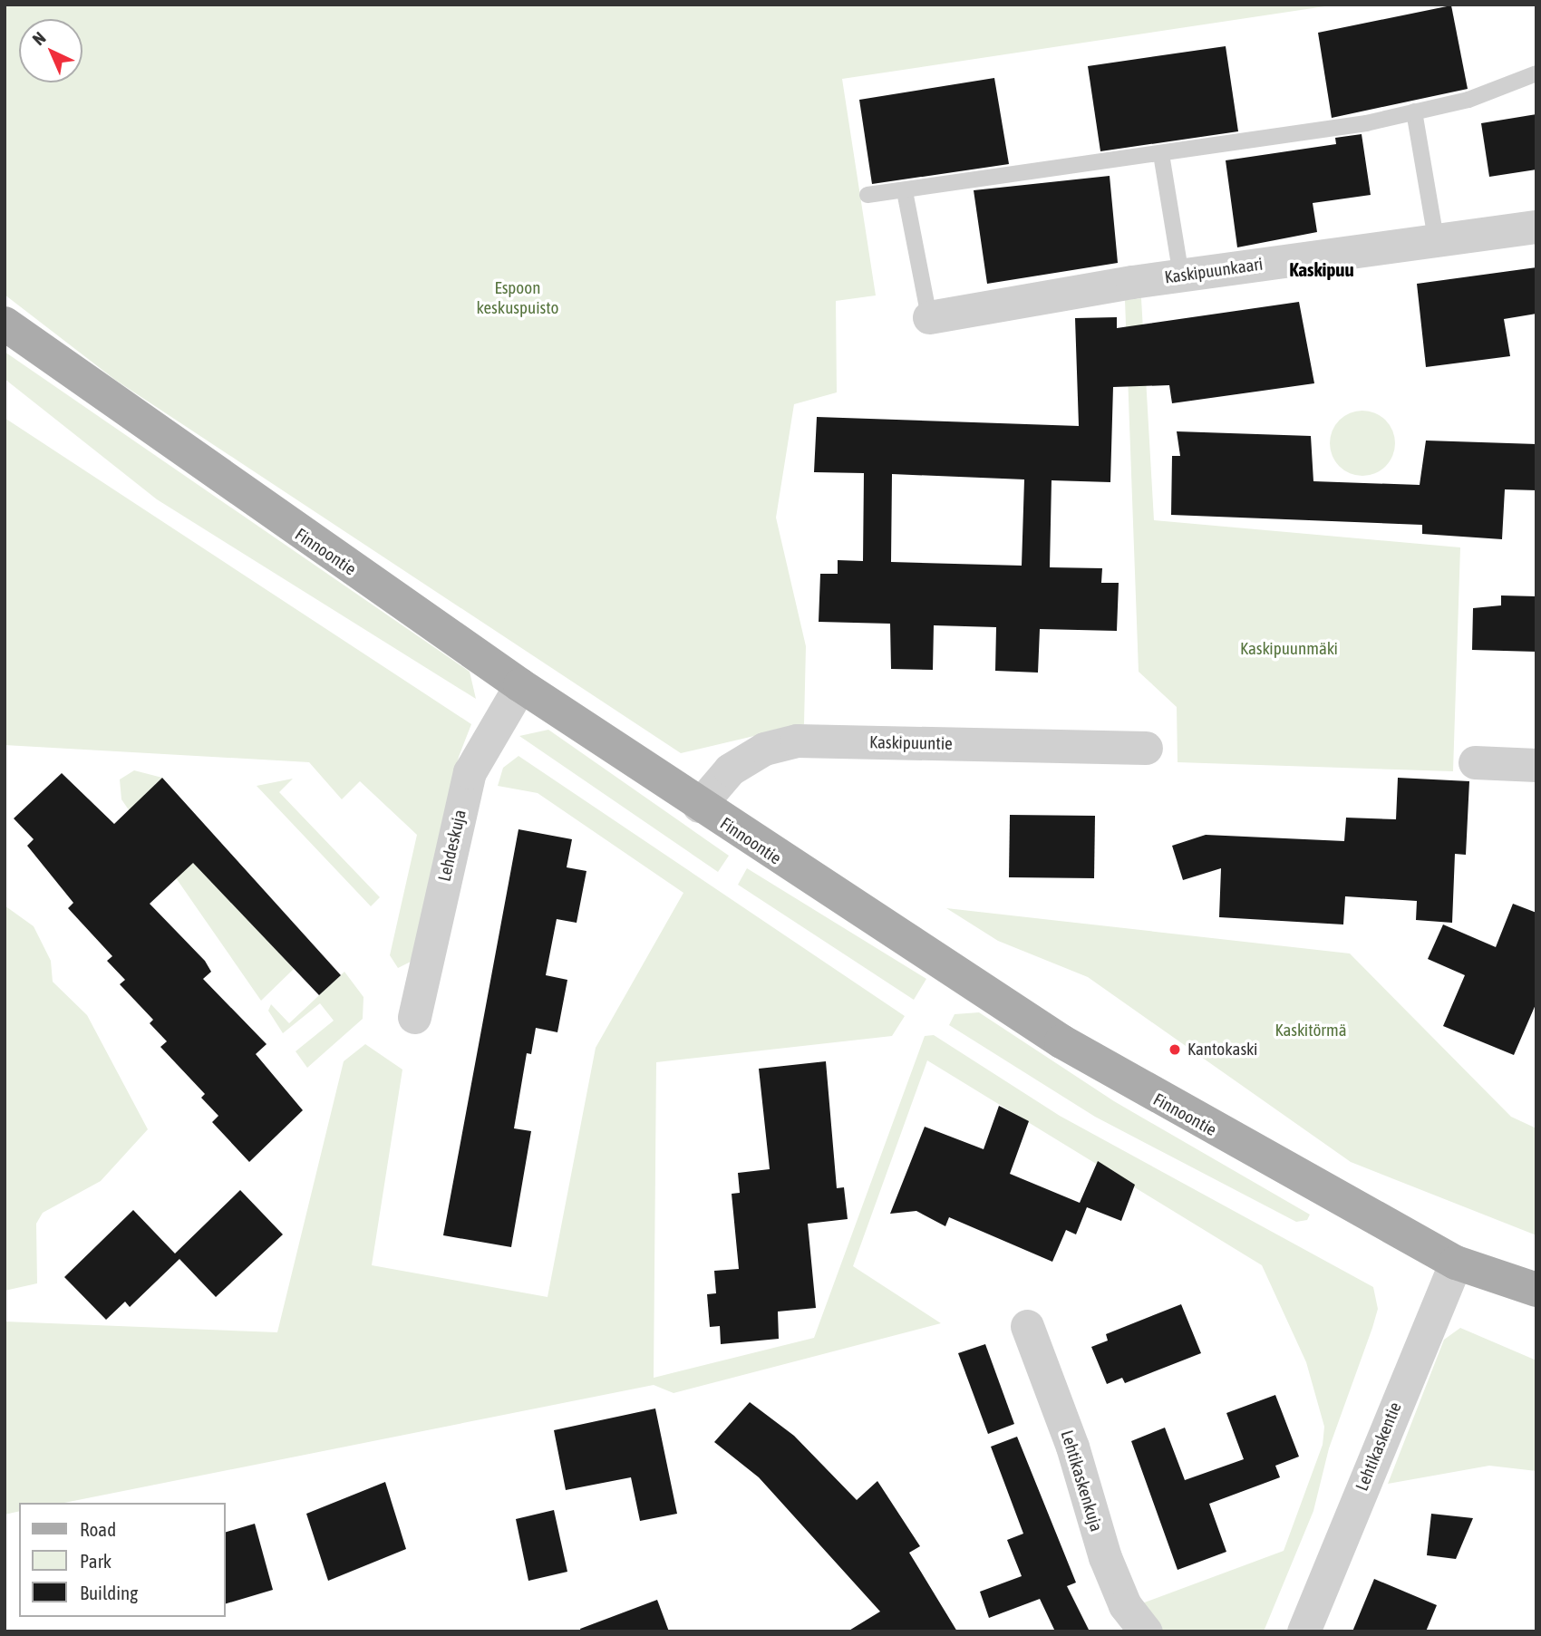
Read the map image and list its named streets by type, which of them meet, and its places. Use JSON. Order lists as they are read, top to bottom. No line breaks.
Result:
{"streets":{"main road":["Finnoontie"],"street":["Kaskipuunkaari","Kaskipuuntie","Lehdeskuja","Lehtikaskentie","Lehtikaskenkuja"]},"crossings":[["Finnoontie","Kaskipuuntie"],["Finnoontie","Lehdeskuja"],["Finnoontie","Lehtikaskentie"]],"districts":["Kaskipuu"],"parks":["Espoon keskuspuisto","Kaskipuunmäki","Kaskitörmä"],"places":["Kantokaski"],"legend":["Road","Park","Building"],"north":"top left"}
